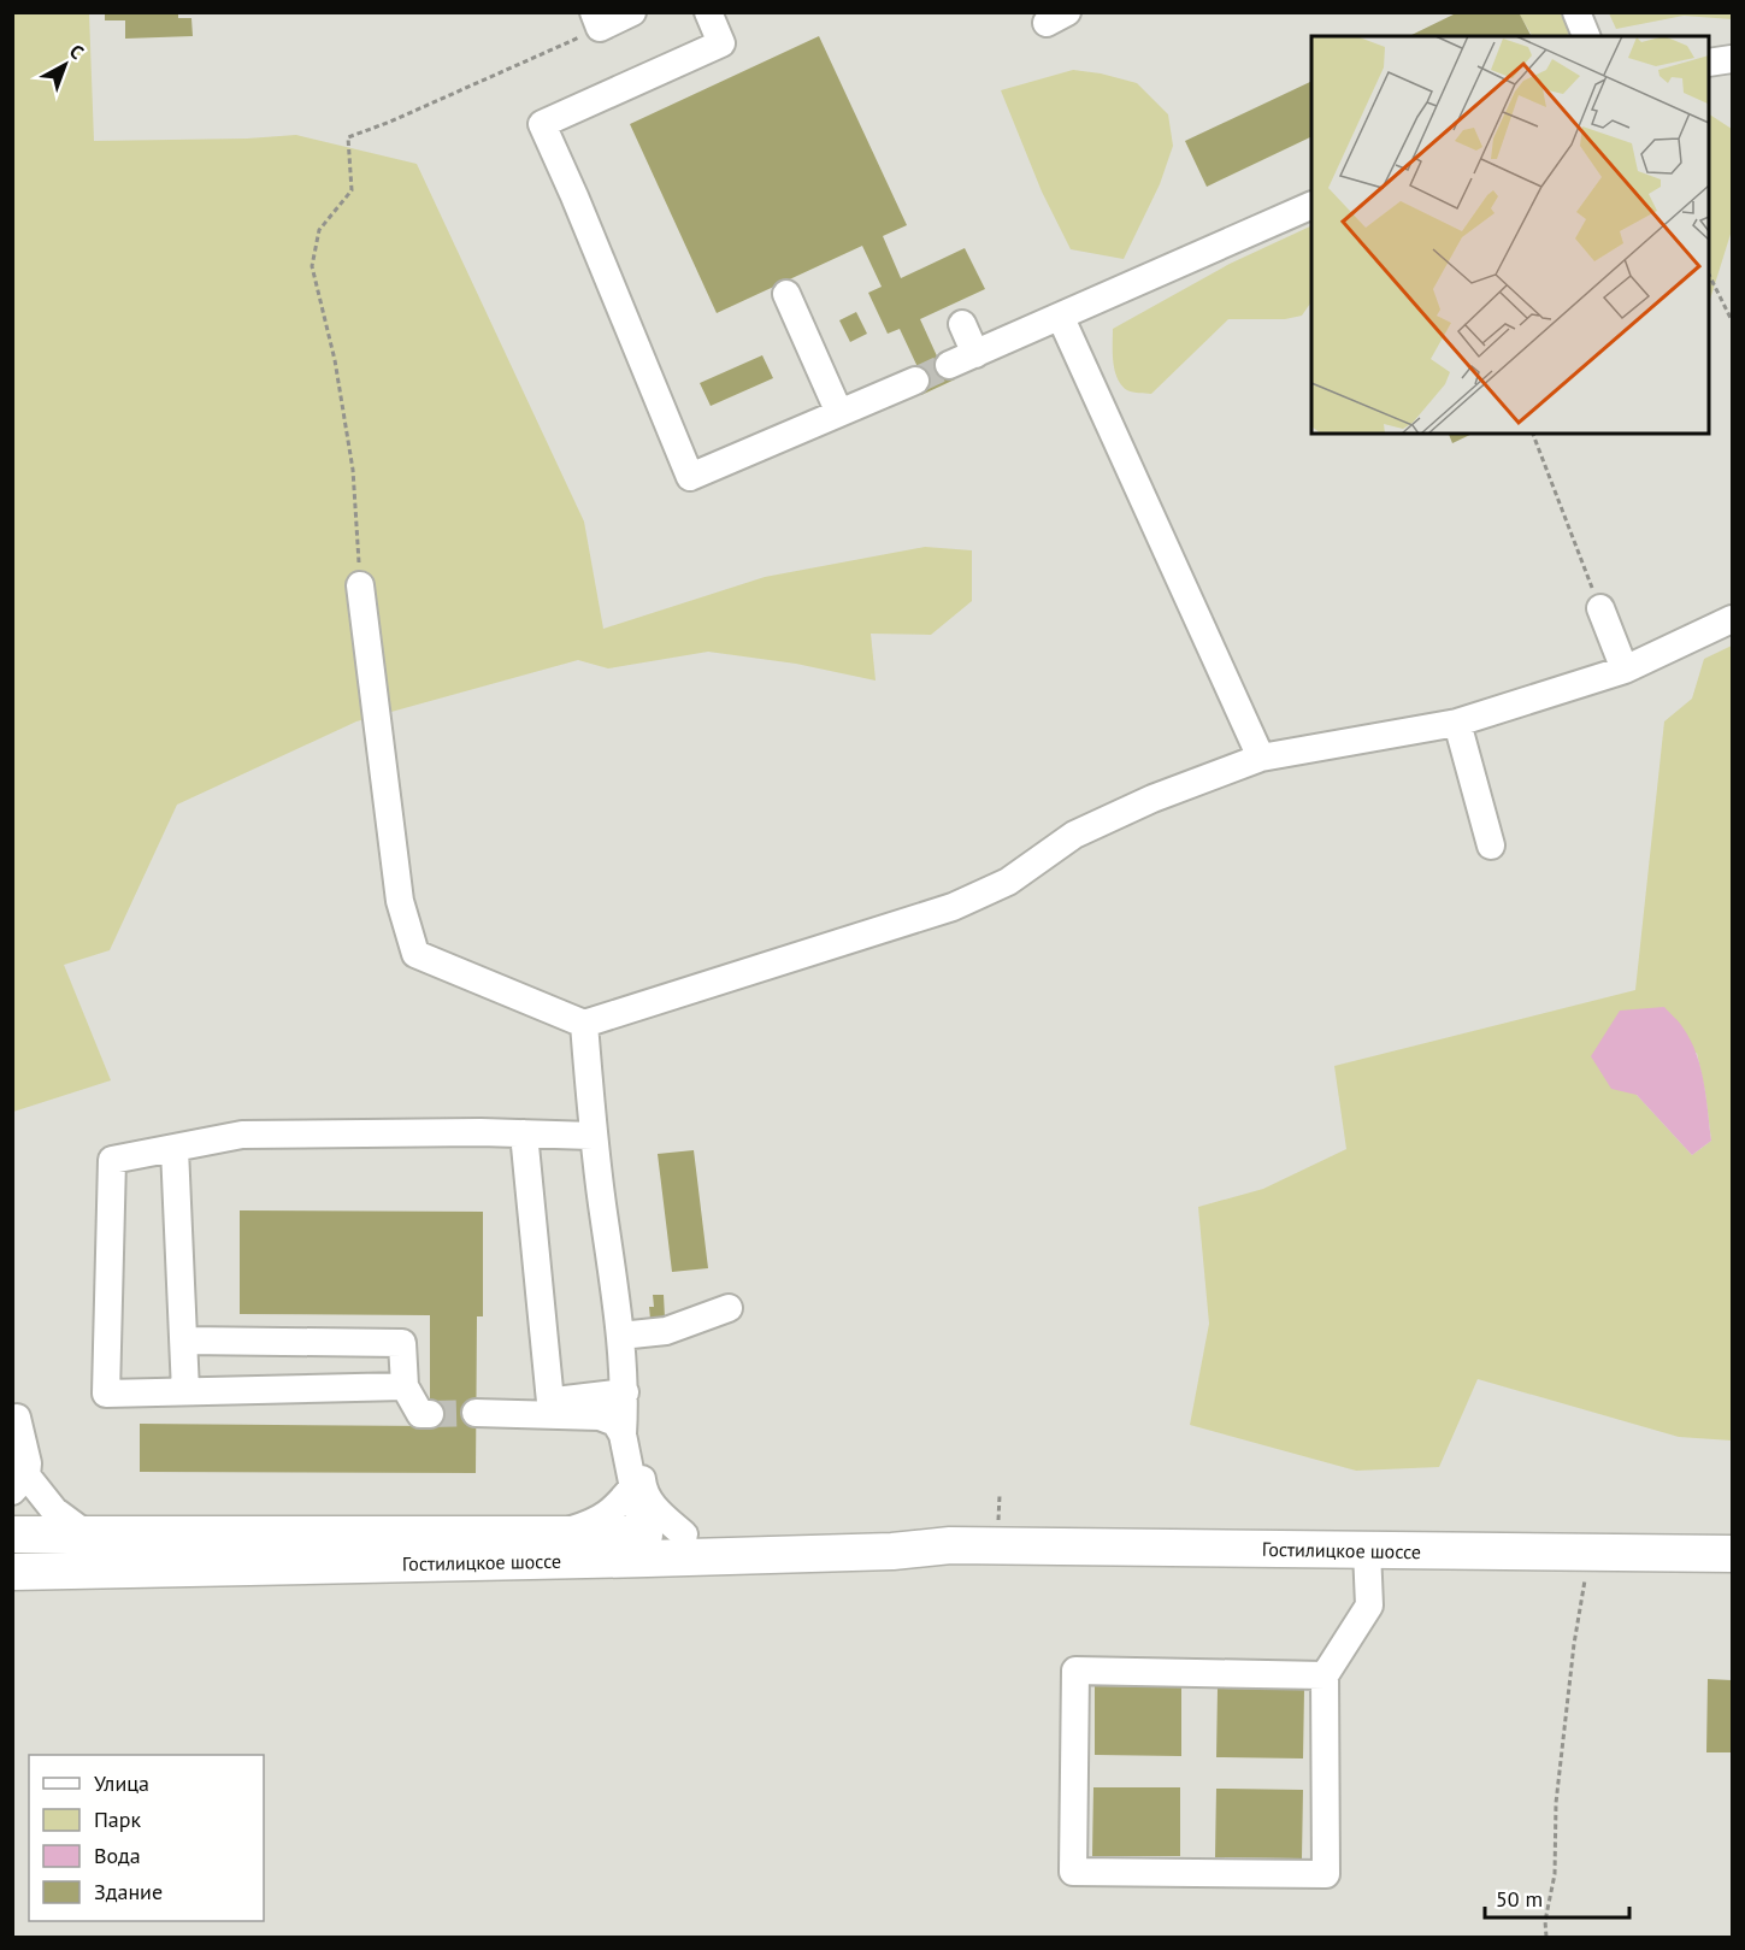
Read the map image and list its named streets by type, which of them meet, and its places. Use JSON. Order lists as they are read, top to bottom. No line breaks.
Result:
{"streets":{"main road":["Гостилицкое шоссе"]},"legend":["Улица","Парк","Вода","Здание"],"scale_bar":"50 m","north":"top right"}
